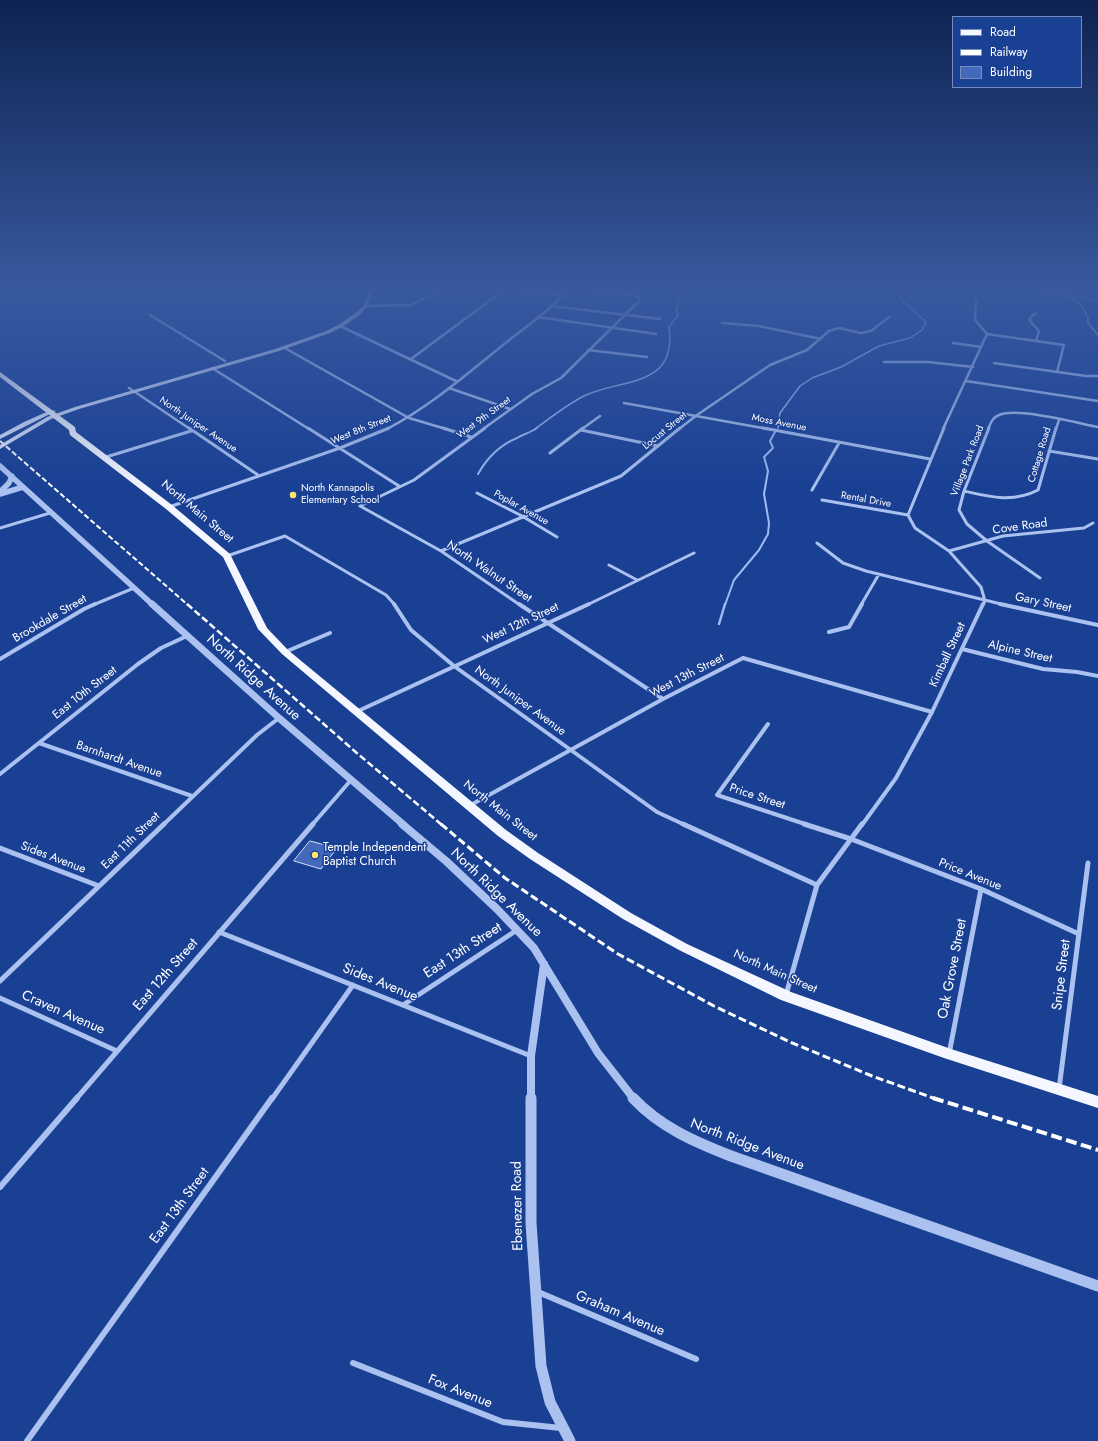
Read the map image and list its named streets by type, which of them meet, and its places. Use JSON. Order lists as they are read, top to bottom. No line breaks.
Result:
{"streets":{"main road":["North Main Street"],"street":["West 9th Street","Moss Avenue","North Juniper Avenue","West 8th Street","Locust Street","Cottage Road","Village Park Road","Rental Drive","Poplar Avenue","Cove Road","North Walnut Street","Gary Street","Brookdale Street","West 12th Street","Alpine Street","Kimball Street","West 13th Street","North Ridge Avenue","East 10th Street","Barnhardt Avenue","Price Street","East 11th Street","Sides Avenue","Price Avenue","East 13th Street","Oak Grove Street","East 12th Street","Snipe Street","Craven Avenue","Ebenezer Road","Graham Avenue","Fox Avenue"]},"crossings":[["West 9th Street","North Walnut Street"],["Moss Avenue","Locust Street"],["North Juniper Avenue","West 8th Street"],["North Juniper Avenue","North Main Street"],["North Juniper Avenue","West 12th Street"],["North Juniper Avenue","Kimball Street"],["North Juniper Avenue","West 13th Street"],["West 8th Street","North Main Street"],["Locust Street","Poplar Avenue"],["Locust Street","North Walnut Street"],["Cottage Road","Village Park Road"],["Village Park Road","Cove Road"],["North Main Street","West 12th Street"],["North Main Street","Kimball Street"],["North Main Street","West 13th Street"],["North Main Street","Oak Grove Street"],["North Main Street","Snipe Street"],["North Walnut Street","West 12th Street"],["North Walnut Street","West 13th Street"],["Gary Street","Kimball Street"],["Brookdale Street","North Ridge Avenue"],["Alpine Street","Kimball Street"],["Kimball Street","West 13th Street"],["Kimball Street","Price Street"],["Kimball Street","Price Avenue"],["North Ridge Avenue","East 10th Street"],["North Ridge Avenue","East 11th Street"],["North Ridge Avenue","East 13th Street"],["North Ridge Avenue","East 12th Street"],["North Ridge Avenue","Ebenezer Road"],["East 10th Street","Barnhardt Avenue"],["Barnhardt Avenue","East 11th Street"],["Price Street","Price Avenue"],["East 11th Street","Sides Avenue"],["Sides Avenue","East 13th Street"],["Sides Avenue","East 12th Street"],["Sides Avenue","Ebenezer Road"],["Price Avenue","Oak Grove Street"],["Price Avenue","Snipe Street"],["East 12th Street","Craven Avenue"],["Ebenezer Road","Graham Avenue"],["Ebenezer Road","Fox Avenue"]],"places":["North Kannapolis Elementary School","Temple Independent Baptist Church"],"legend":["Road","Railway","Building"]}
